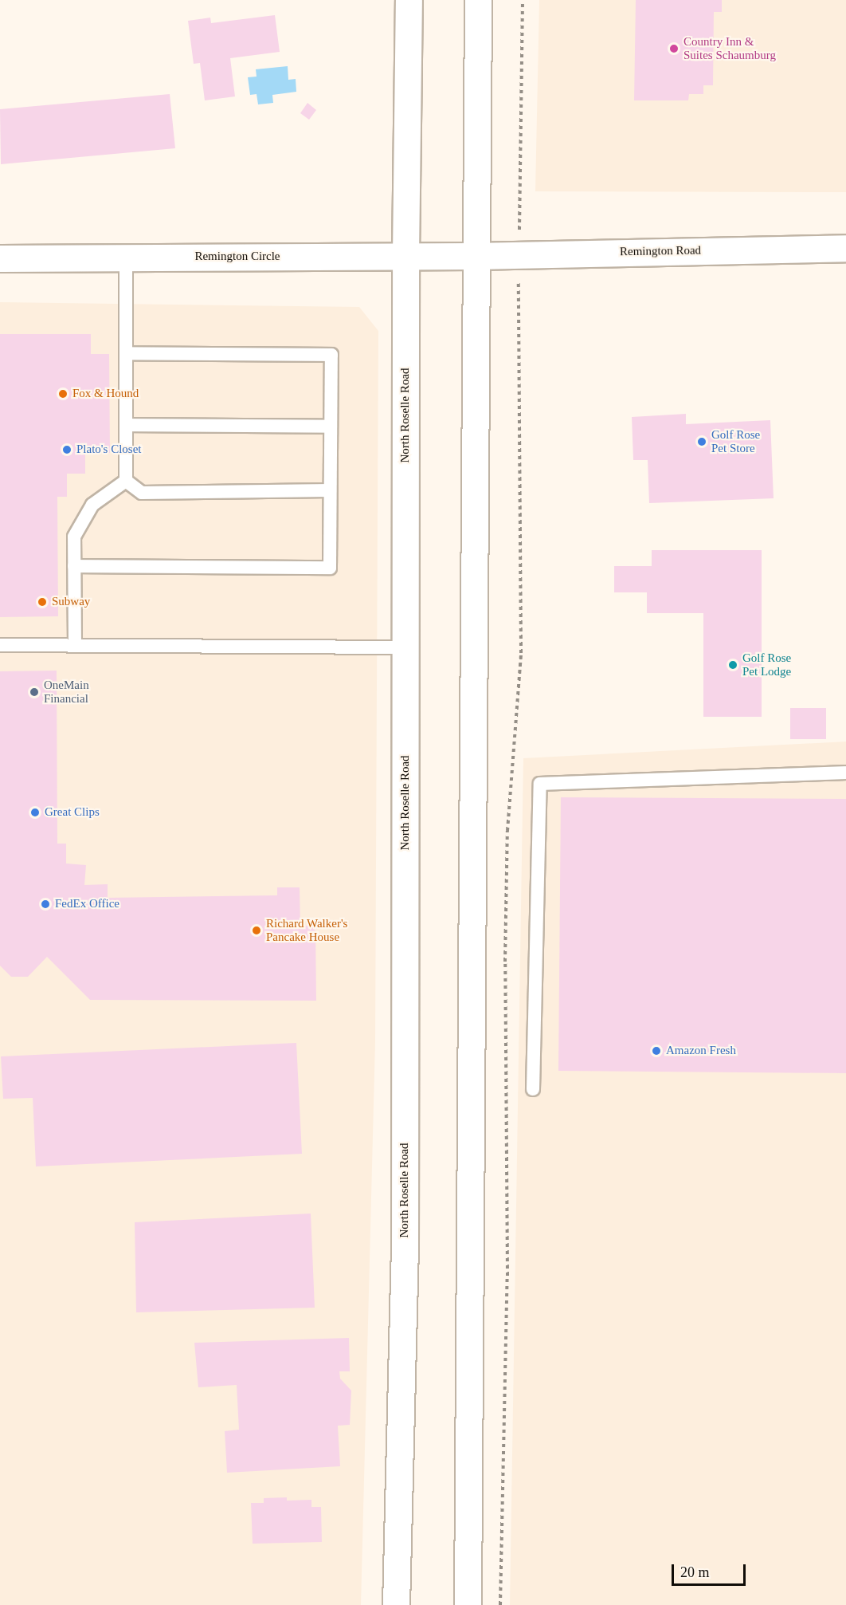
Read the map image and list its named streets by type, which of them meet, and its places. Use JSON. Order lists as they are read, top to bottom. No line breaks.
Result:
{"streets":{"main road":["Remington Road","Remington Circle","North Roselle Road"]},"crossings":[["Remington Road","Remington Circle"],["Remington Circle","North Roselle Road"]],"places":["Country Inn & Suites Schaumburg","Fox & Hound","Golf Rose Pet Store","Plato's Closet","Subway","Golf Rose Pet Lodge","OneMain Financial","Great Clips","FedEx Office","Richard Walker's Pancake House","Amazon Fresh"],"scale_bar":"20 m"}
